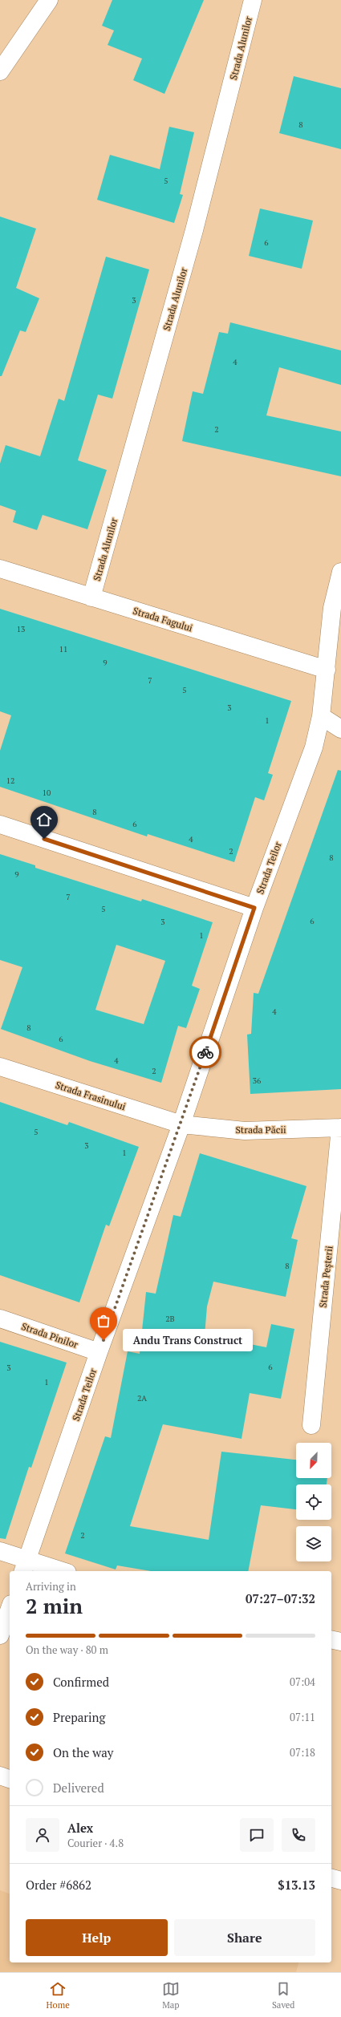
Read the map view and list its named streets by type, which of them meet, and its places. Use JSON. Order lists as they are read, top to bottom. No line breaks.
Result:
{"streets":{"street":["Strada Alunilor","Strada Fagului","Strada Teilor","Strada Frasinului","Strada Păcii","Strada Peșterii","Strada Pinilor"]},"crossings":[["Strada Alunilor","Strada Fagului"],["Strada Fagului","Strada Teilor"],["Strada Teilor","Strada Frasinului"],["Strada Teilor","Strada Păcii"],["Strada Teilor","Strada Pinilor"],["Strada Frasinului","Strada Păcii"],["Strada Păcii","Strada Peșterii"]],"places":["Andu Trans Construct"],"house_numbers":["8","5","6","3","4","2","13","11","9","7","5","3","1","12","10","8","6","4","2","8","9","7","5","6","3","1","4","8","6","4","2","36","5","3","1","8","2B","6","3","1","2A","2"],"north":"bottom left","page":{"bubble":"Andu Trans Construct","heading":["2 min","Arriving in","07:27–07:32"],"panel":["Alex","Courier · 4.8","Order #6862","$13.13"],"bar":"On the way · 80 m","list":[["Confirmed","07:04"],["Preparing","07:11"],["On the way","07:18"],"Delivered"],"buttons":["Help","Share"],"tabs":["Home","Map","Saved"]}}
